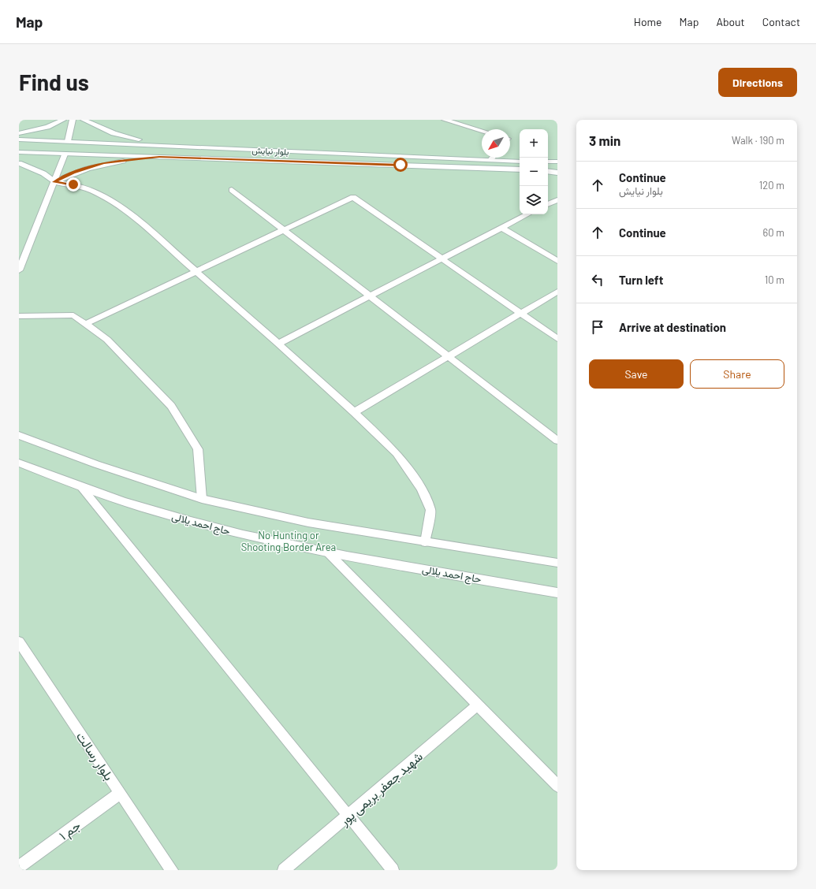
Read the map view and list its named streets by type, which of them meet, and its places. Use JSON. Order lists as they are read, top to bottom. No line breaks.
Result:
{"streets":{"street":["بلوار نیایش","حاج احمد یلالی","بلوار رسالت","شهید جعفر بریمی پور","جم ۱"]},"crossings":[["بلوار رسالت","جم ۱"]],"parks":["No Hunting or Shooting Border Area"],"north":"bottom left","page":{"header":"Map","nav":["Home","Map","About","Contact"],"buttons":["Directions",["Save","Share"]],"title":"Find us","heading":["3 min","Walk · 190 m"],"map_buttons":["+","−"],"list":[["Continue","بلوار نیایش","120 m"],["Continue","60 m"],["Turn left","10 m"],"Arrive at destination"]}}
